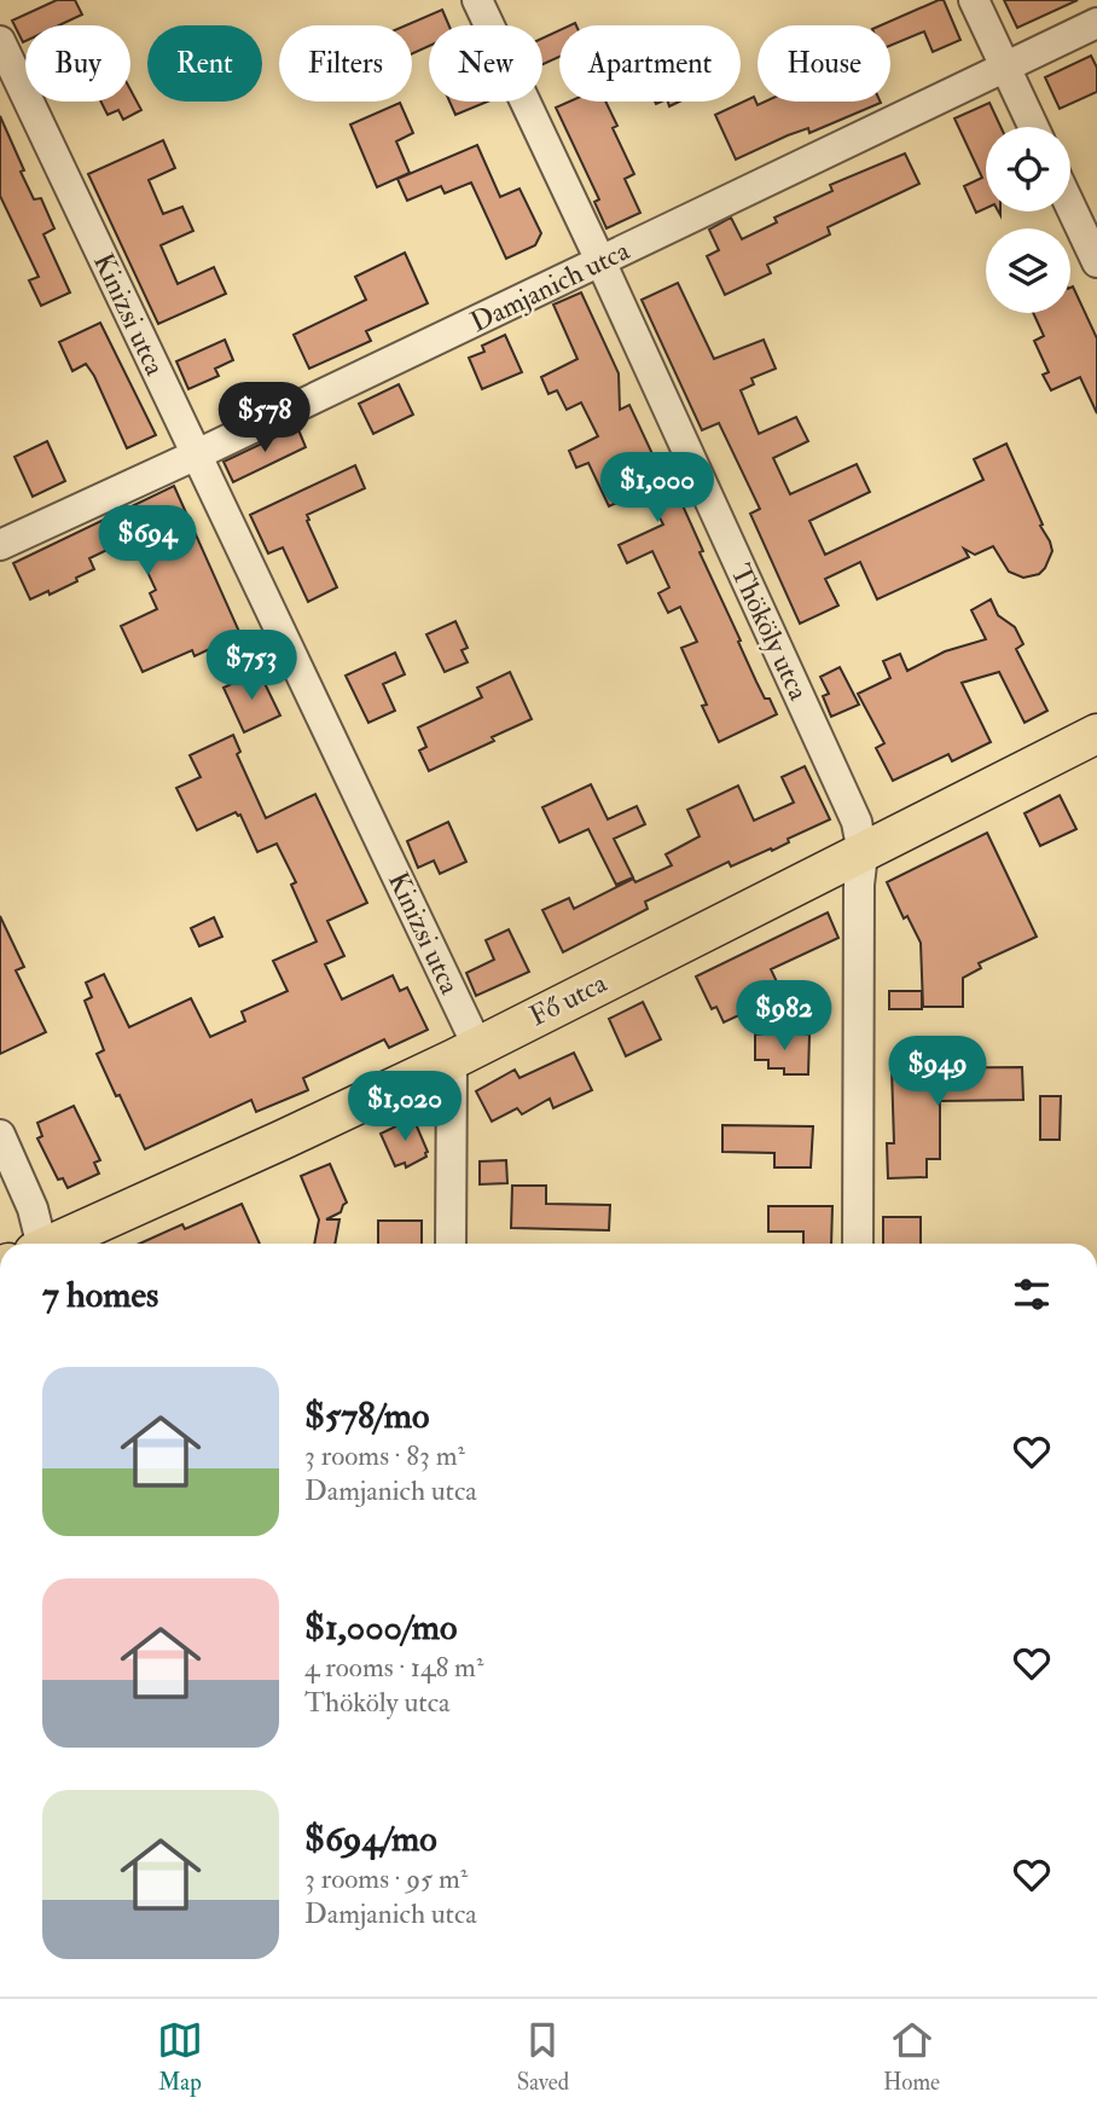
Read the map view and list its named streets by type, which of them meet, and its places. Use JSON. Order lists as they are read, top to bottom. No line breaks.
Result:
{"streets":{"main road":["Fő utca"],"street":["Damjanich utca","Kinizsi utca","Thököly utca"]},"crossings":[["Damjanich utca","Kinizsi utca"],["Damjanich utca","Thököly utca"],["Kinizsi utca","Fő utca"],["Thököly utca","Fő utca"]],"page":{"chip":["Buy","Rent","Filters","New","Apartment","House"],"price":["$578","$1,000","$694","$753","$982","$949","$1,020"],"heading":"7 homes","list":[{"name":"$578/mo","note":"3 rooms · 83 m² · Damjanich utca"},{"name":"$1,000/mo","note":"4 rooms · 148 m² · Thököly utca"},{"name":"$694/mo","note":"3 rooms · 95 m² · Damjanich utca"}],"tabs":["Map","Saved","Home"]}}
